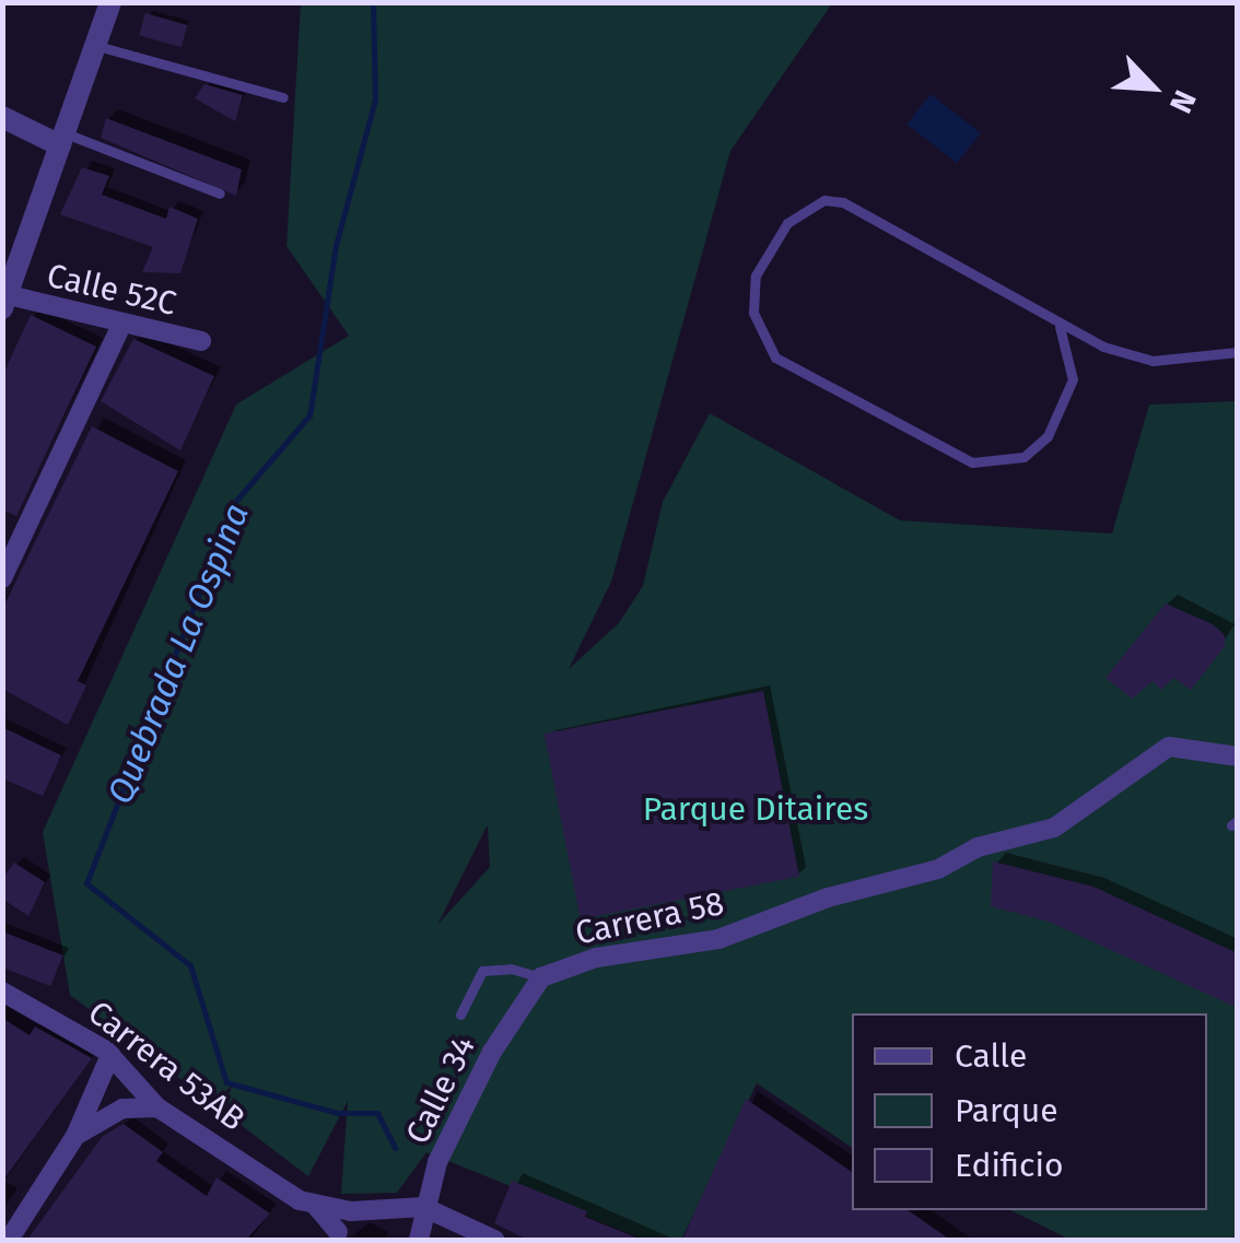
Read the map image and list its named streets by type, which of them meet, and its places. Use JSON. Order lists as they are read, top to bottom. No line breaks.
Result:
{"streets":{"street":["Calle 52C","Carrera 58","Carrera 53AB","Calle 34"]},"crossings":[["Carrera 58","Calle 34"],["Carrera 53AB","Calle 34"]],"water":["Quebrada La Ospina"],"parks":["Parque Ditaires"],"legend":["Calle","Parque","Edificio"],"north":"bottom right"}
